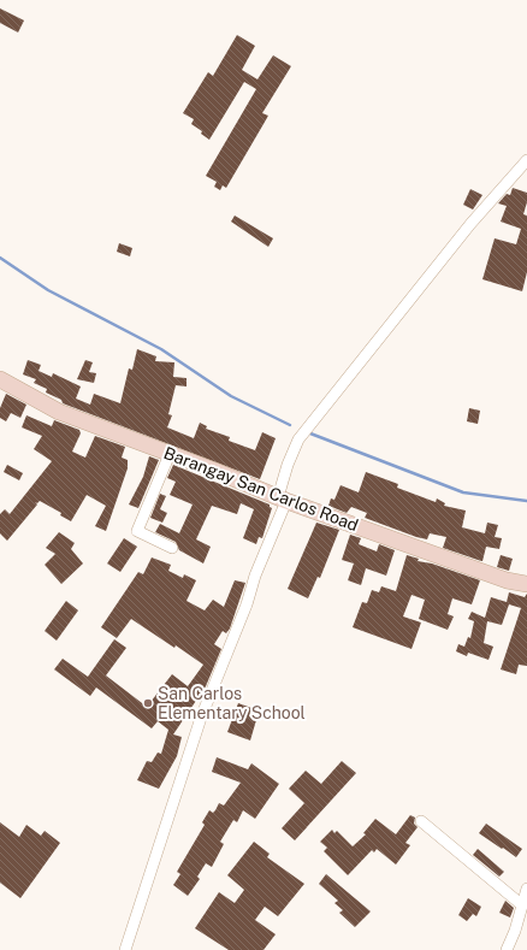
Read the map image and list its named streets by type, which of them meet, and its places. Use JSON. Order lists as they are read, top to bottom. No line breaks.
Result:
{"streets":{"street":["Barangay San Carlos Road"]},"places":["San Carlos Elementary School"]}
